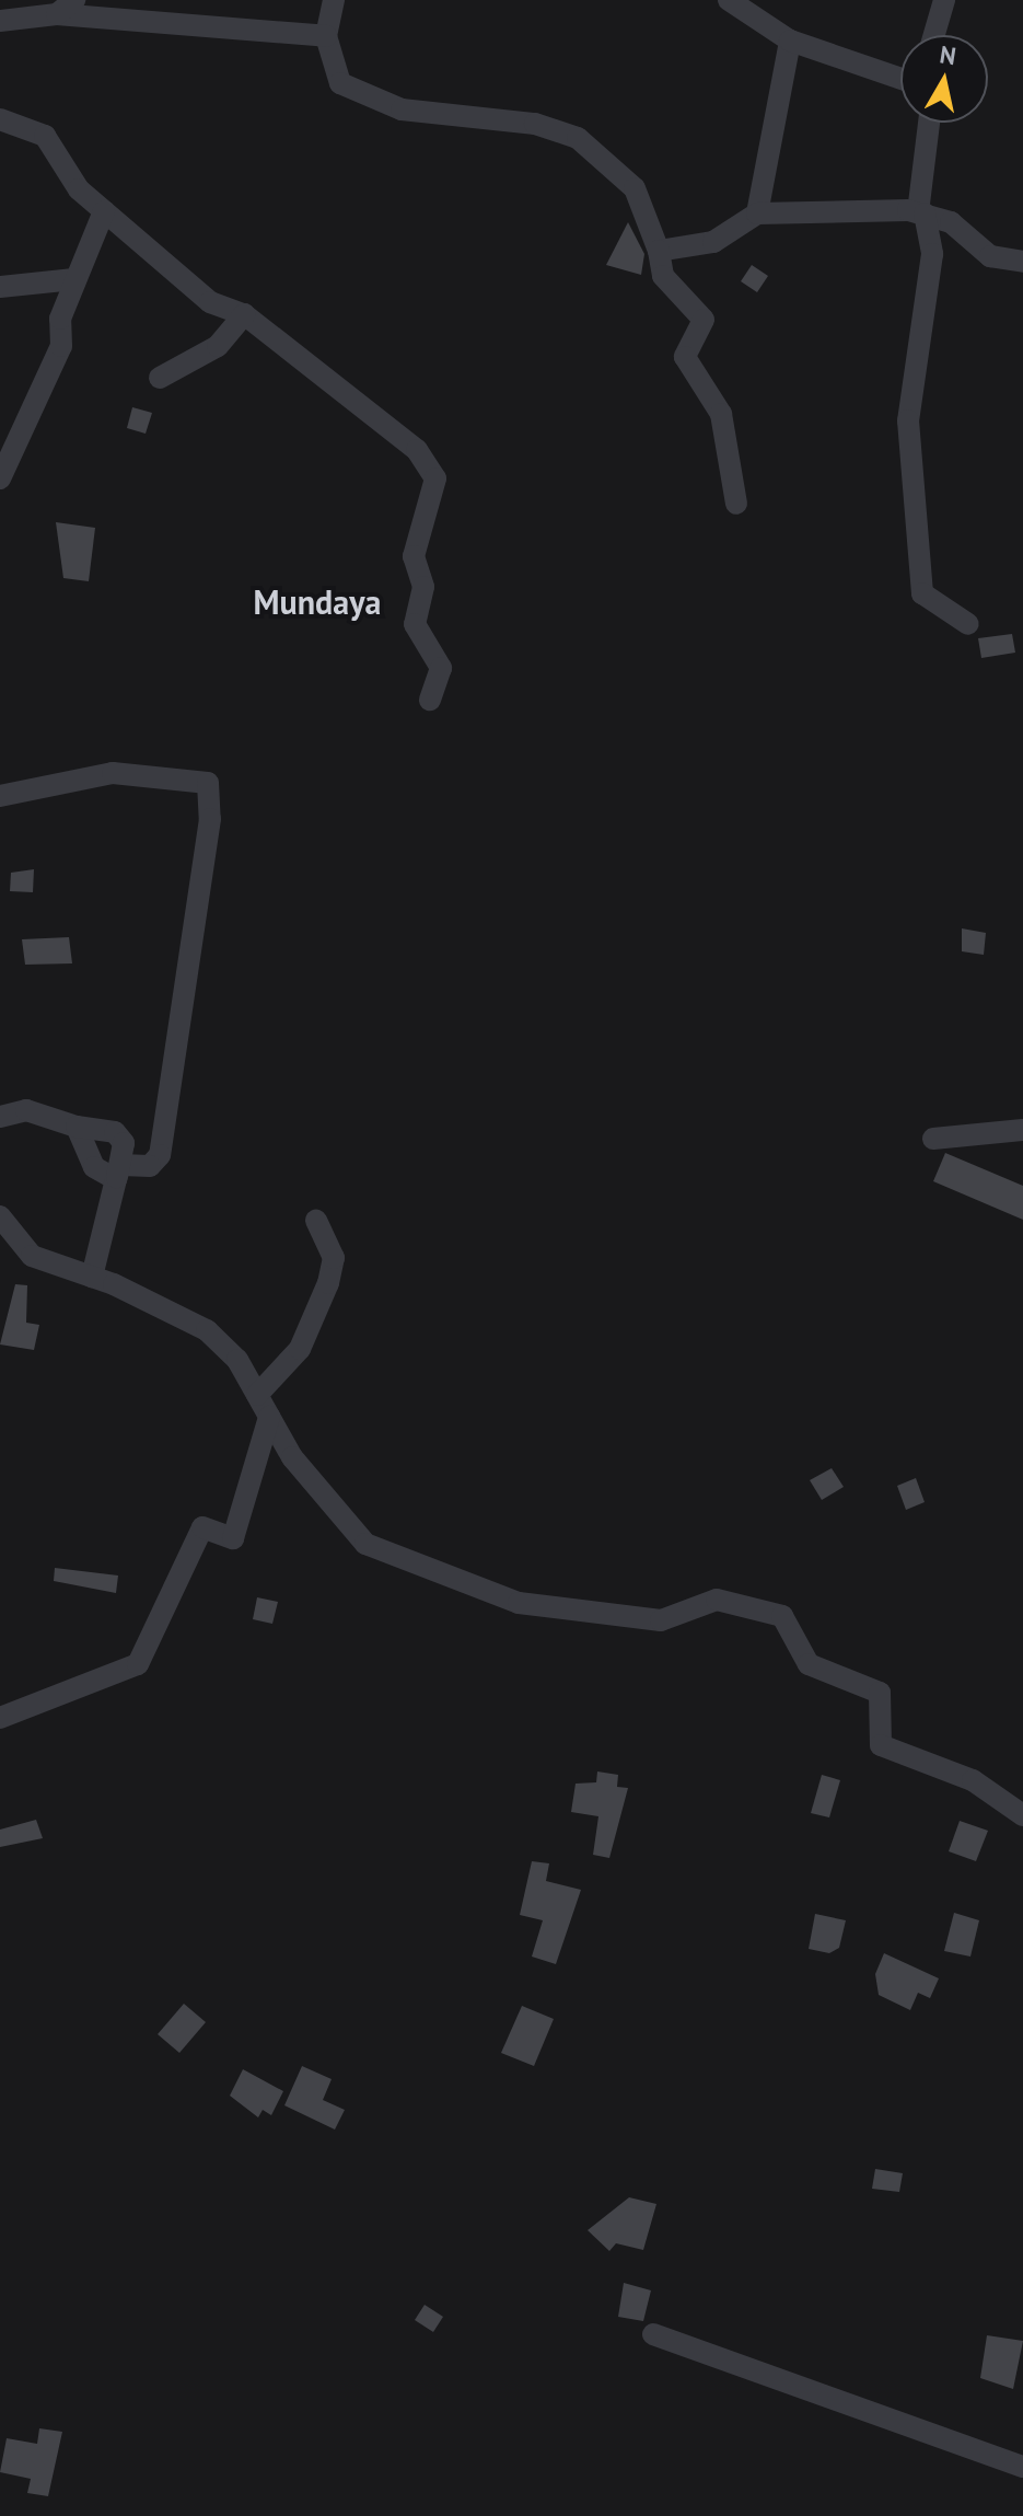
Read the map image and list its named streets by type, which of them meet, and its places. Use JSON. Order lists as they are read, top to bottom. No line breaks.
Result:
{"districts":["Mundaya"],"north":"top"}
